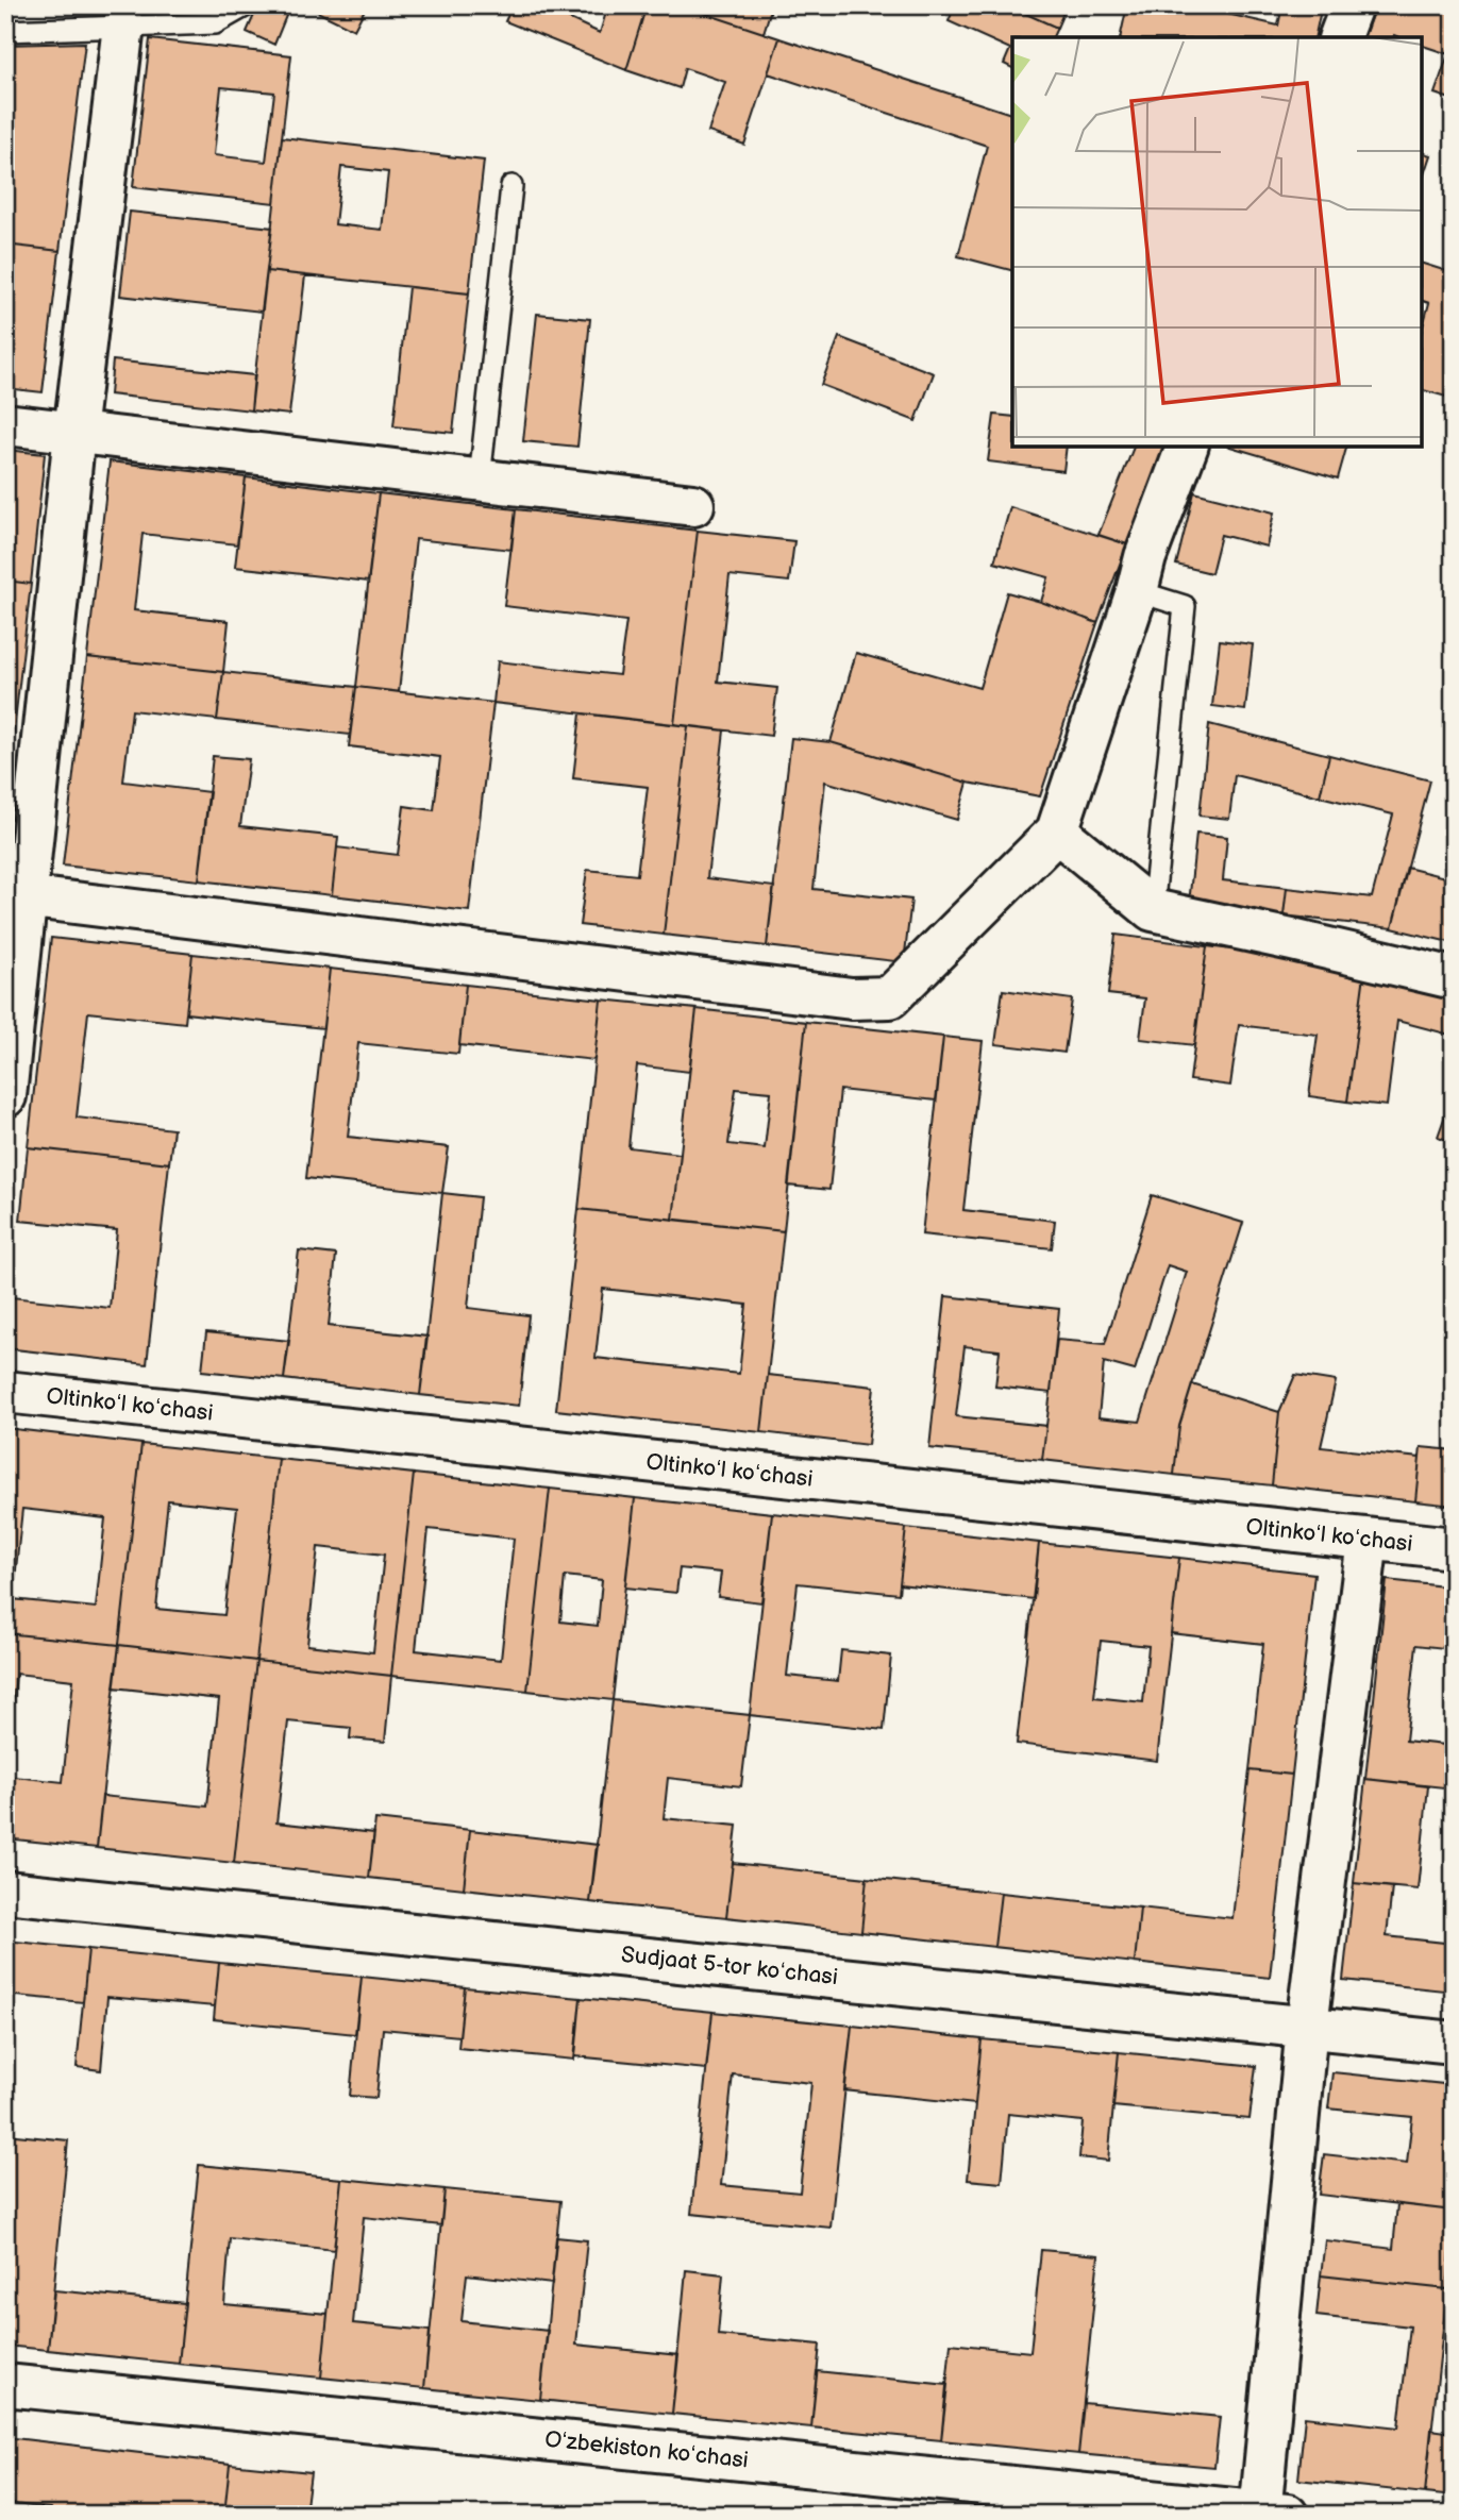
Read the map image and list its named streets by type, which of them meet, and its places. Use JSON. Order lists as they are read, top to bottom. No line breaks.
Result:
{"streets":{"street":["Oltinkoʻl koʻchasi","Sudjaat 5-tor koʻchasi","Oʻzbekiston koʻchasi"]}}
